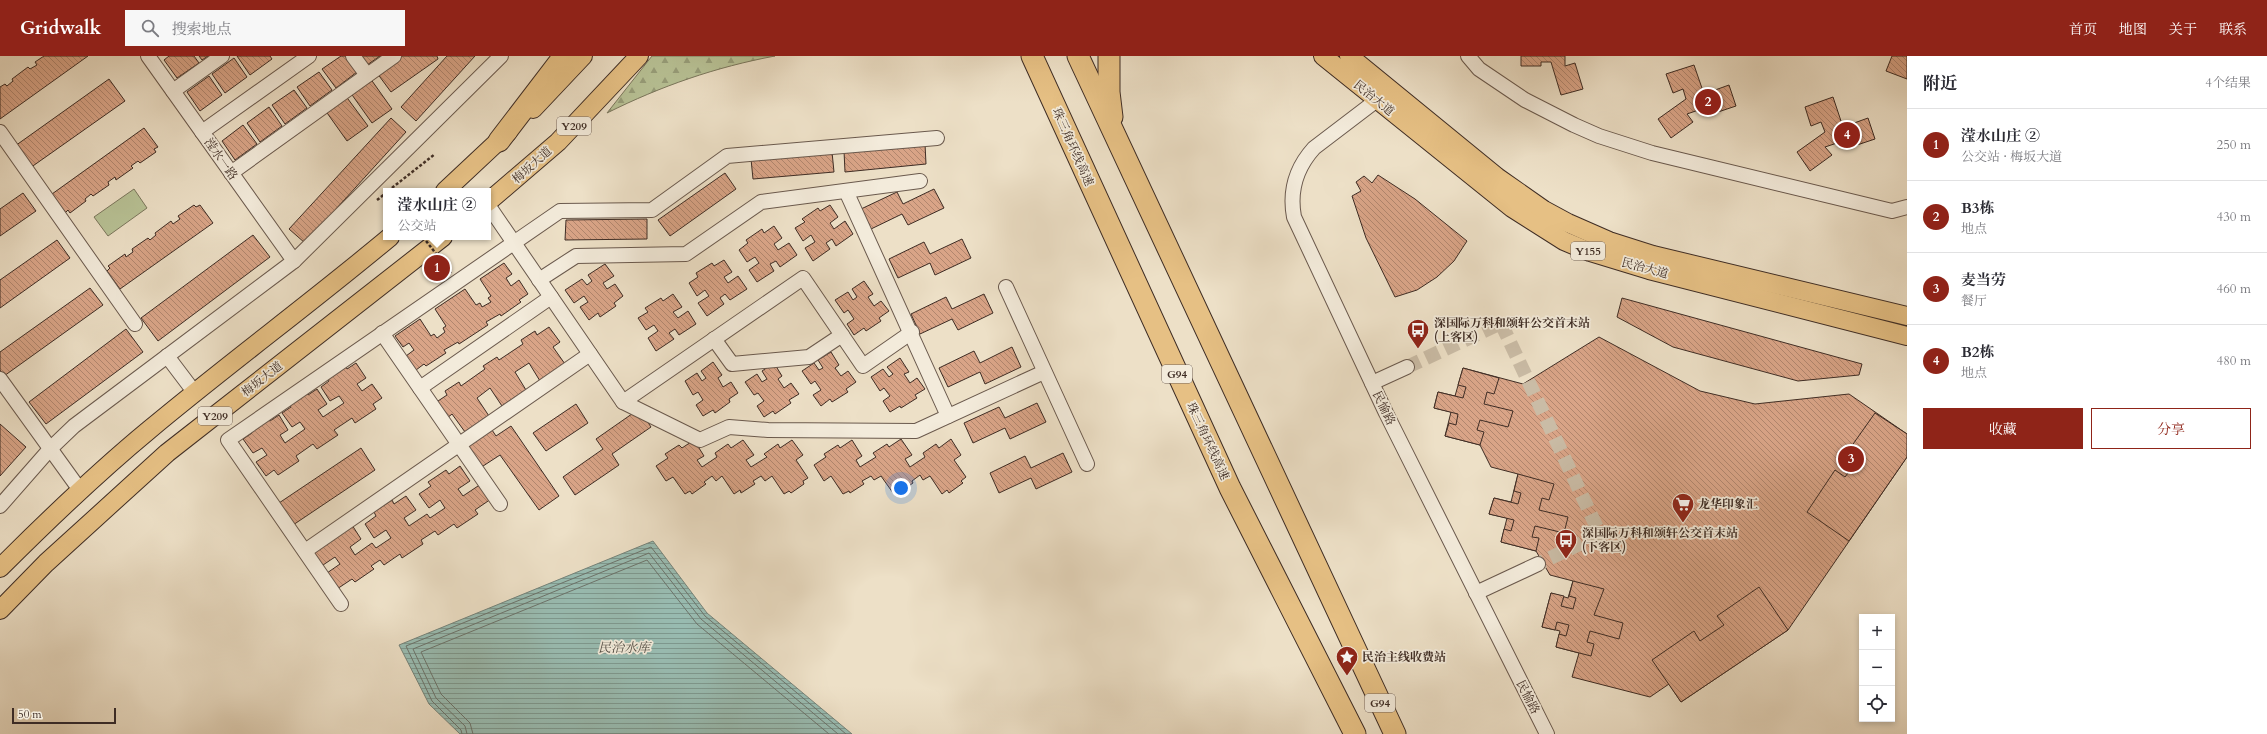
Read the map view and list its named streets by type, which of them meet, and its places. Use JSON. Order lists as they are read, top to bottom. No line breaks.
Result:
{"streets":{"highway":["珠三角环线高速","G94"],"main road":["民治大道","Y209","梅坂大道","Y155"],"street":["滢水一路","民愉路"]},"crossings":[["民治大道","民愉路"]],"water":["民治水库"],"places":{"bus stop":["深国际万科和颂轩公交首末站 (上客区)","深国际万科和颂轩公交首末站 (下客区)"],"supermarket":["龙华印象汇"],"place":["民治主线收费站"]},"scale_bar":"50 m","page":{"header":"Gridwalk","search":"搜索地点","nav":["首页","地图","关于","联系"],"heading":["附近","4个结果"],"pins":["2","4","1","3"],"list":[{"mark":"1","name":"滢水山庄 ②","note":"公交站 · 梅坂大道","value":"250 m"},{"mark":"2","name":"B3栋","note":"地点","value":"430 m"},{"mark":"3","name":"麦当劳","note":"餐厅","value":"460 m"},{"mark":"4","name":"B2栋","note":"地点","value":"480 m"}],"popup":["滢水山庄 ②","公交站"],"buttons":["收藏","分享"],"map_buttons":["+","−"],"scale":"50 m"}}
